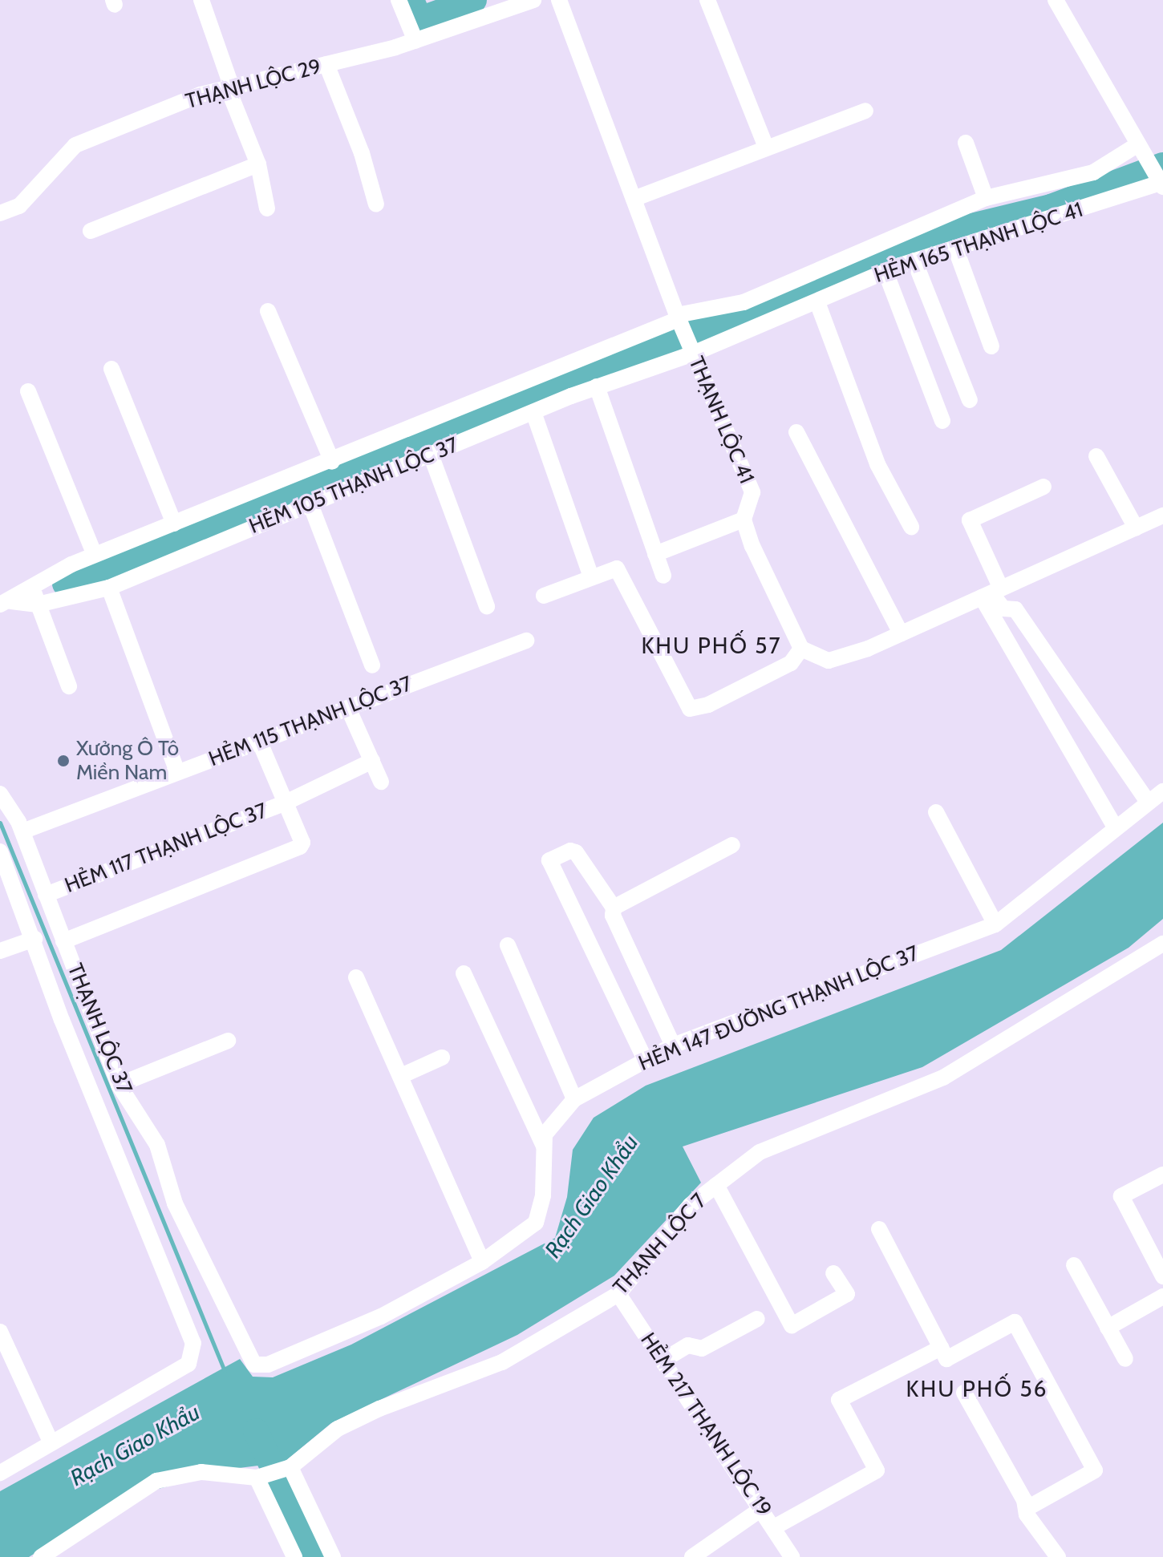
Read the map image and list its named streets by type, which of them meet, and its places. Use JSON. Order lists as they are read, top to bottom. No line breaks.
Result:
{"streets":{"street":["THẠNH LỘC 29","HẺM 165 THẠNH LỘC 41","THẠNH LỘC 41","HẺM 105 THẠNH LỘC 37","HẺM 115 THẠNH LỘC 37","HẺM 117 THẠNH LỘC 37","HẺM 147 ĐƯỜNG THẠNH LỘC 37","THẠNH LỘC 37","THẠNH LỘC 7","HẺM 217 THẠNH LỘC 19"]},"crossings":[["HẺM 165 THẠNH LỘC 41","THẠNH LỘC 41"],["HẺM 165 THẠNH LỘC 41","HẺM 105 THẠNH LỘC 37"],["THẠNH LỘC 41","HẺM 105 THẠNH LỘC 37"],["HẺM 115 THẠNH LỘC 37","THẠNH LỘC 37"],["HẺM 117 THẠNH LỘC 37","THẠNH LỘC 37"],["HẺM 147 ĐƯỜNG THẠNH LỘC 37","THẠNH LỘC 37"],["THẠNH LỘC 7","HẺM 217 THẠNH LỘC 19"]],"districts":["KHU PHỐ 57","KHU PHỐ 56"],"water":["Rạch Giao Khẩu"],"places":["Xưởng Ô Tô Miền Nam"]}
